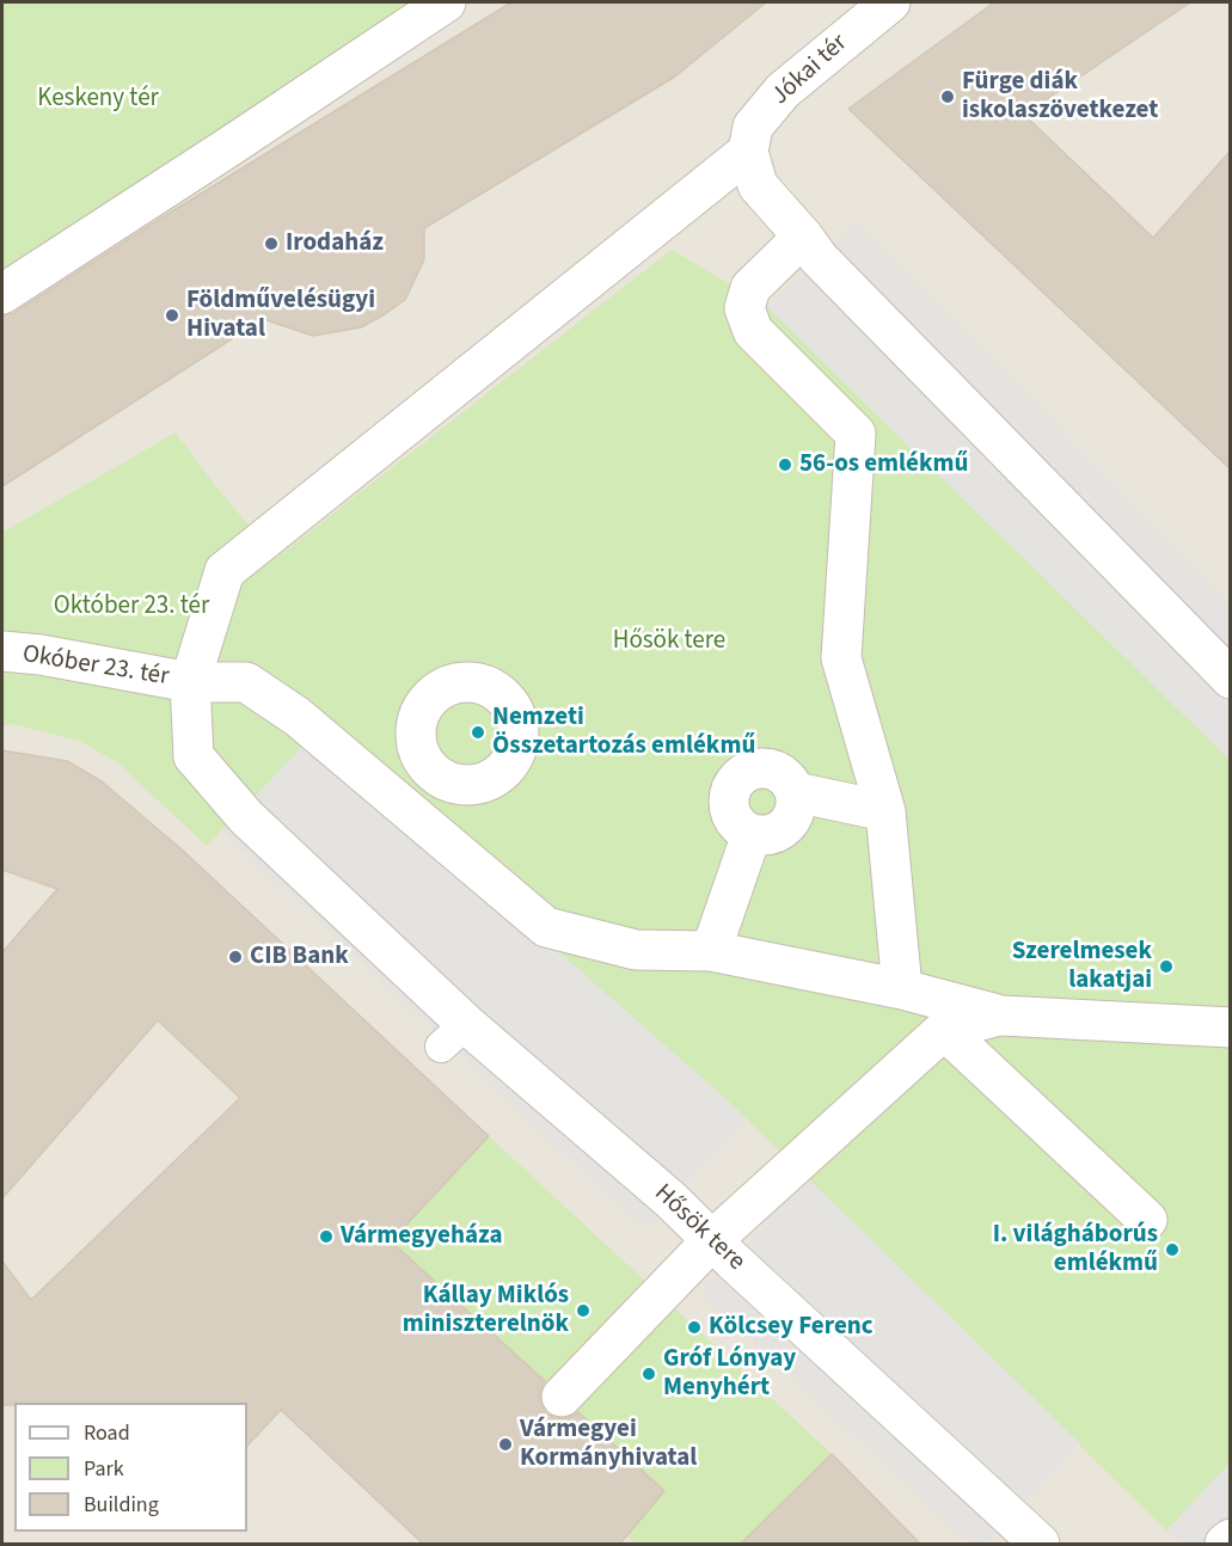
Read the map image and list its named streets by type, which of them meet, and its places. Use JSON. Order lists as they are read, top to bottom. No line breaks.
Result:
{"streets":{"street":["Jókai tér","Okóber 23. tér","Hősök tere"]},"crossings":[["Jókai tér","Hősök tere"],["Okóber 23. tér","Hősök tere"]],"parks":["Keskeny tér","Október 23. tér","Hősök tere"],"places":["Fürge diák iskolaszövetkezet","Irodaház","Földművelésügyi Hivatal","56-os emlékmű","Nemzeti Összetartozás emlékmű","CIB Bank","Szerelmesek lakatjai","Vármegyeháza","I. világháborús emlékmű","Kállay Miklós miniszterelnök","Kölcsey Ferenc","Gróf Lónyay Menyhért","Vármegyei Kormányhivatal"],"legend":["Road","Park","Building"]}
